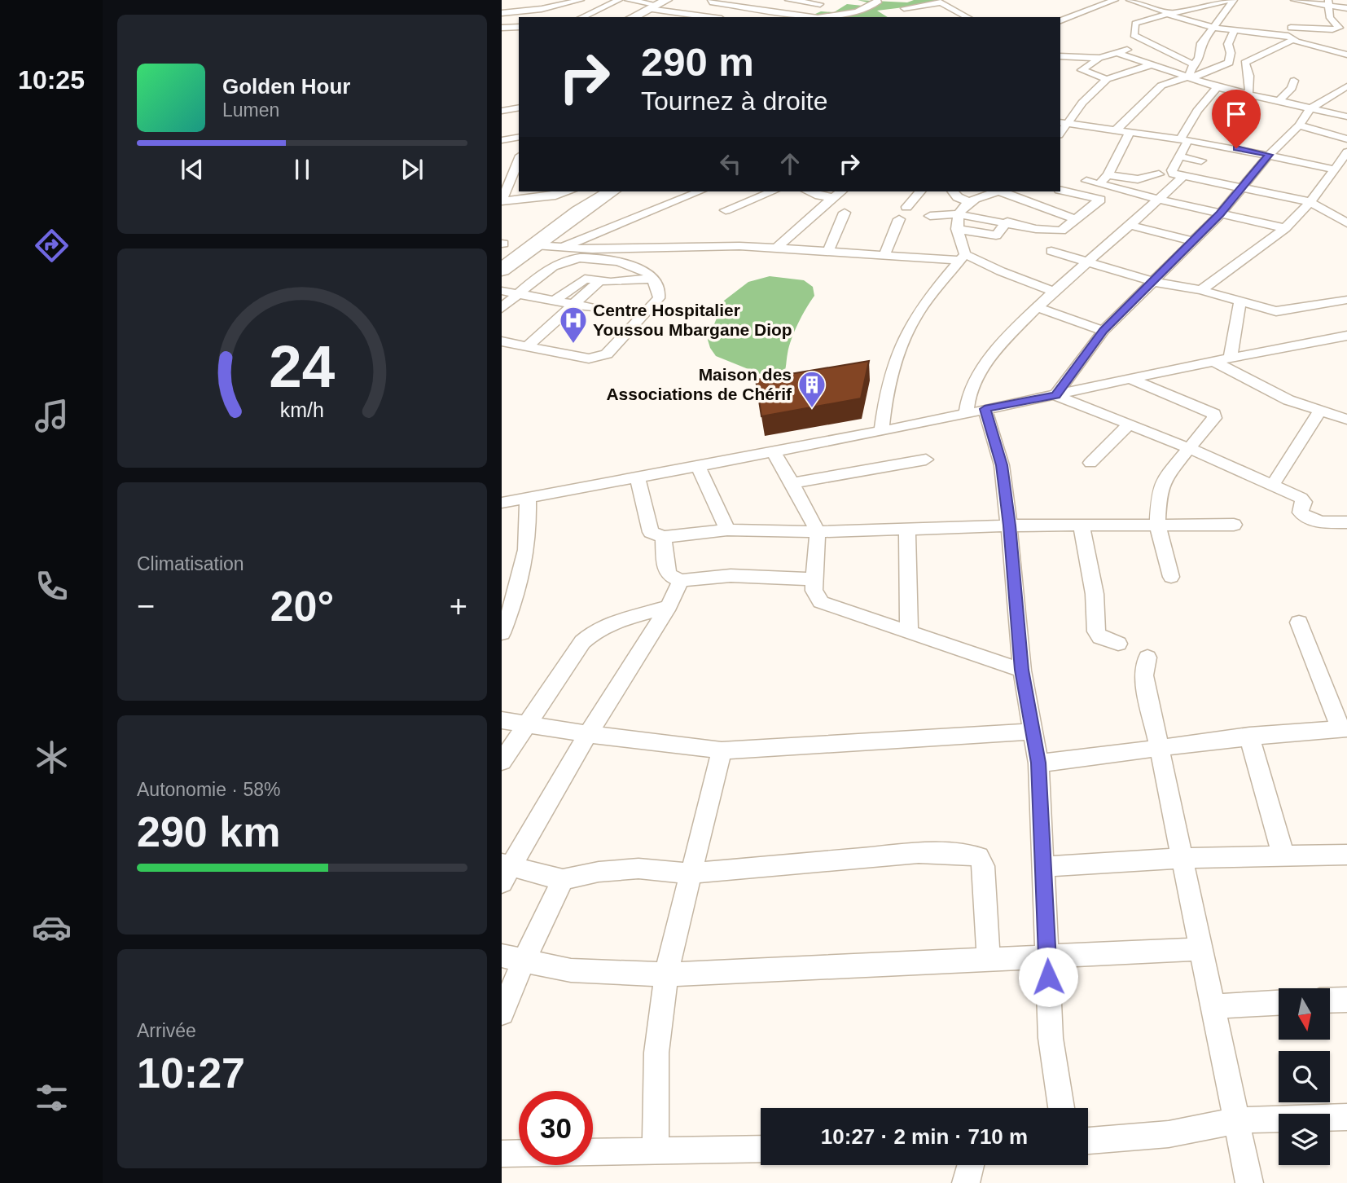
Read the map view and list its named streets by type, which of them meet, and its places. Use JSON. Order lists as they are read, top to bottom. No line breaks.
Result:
{"places":{"hospital":["Centre Hospitalier Youssou Mbargane Diop"],"building":["Maison des Associations de Chérif"]},"north":"bottom","page":{"tabs":"10:25","turn":["290 m","Tournez à droite"],"song":["Golden Hour","Lumen"],"tile":["Climatisation",["Autonomie · 58%","290 km"],["Arrivée","10:27"]],"heat":["−","20°","+"],"limit":"30","trip":"10:27 · 2 min · 710 m","gauge":["24","km/h"]}}
